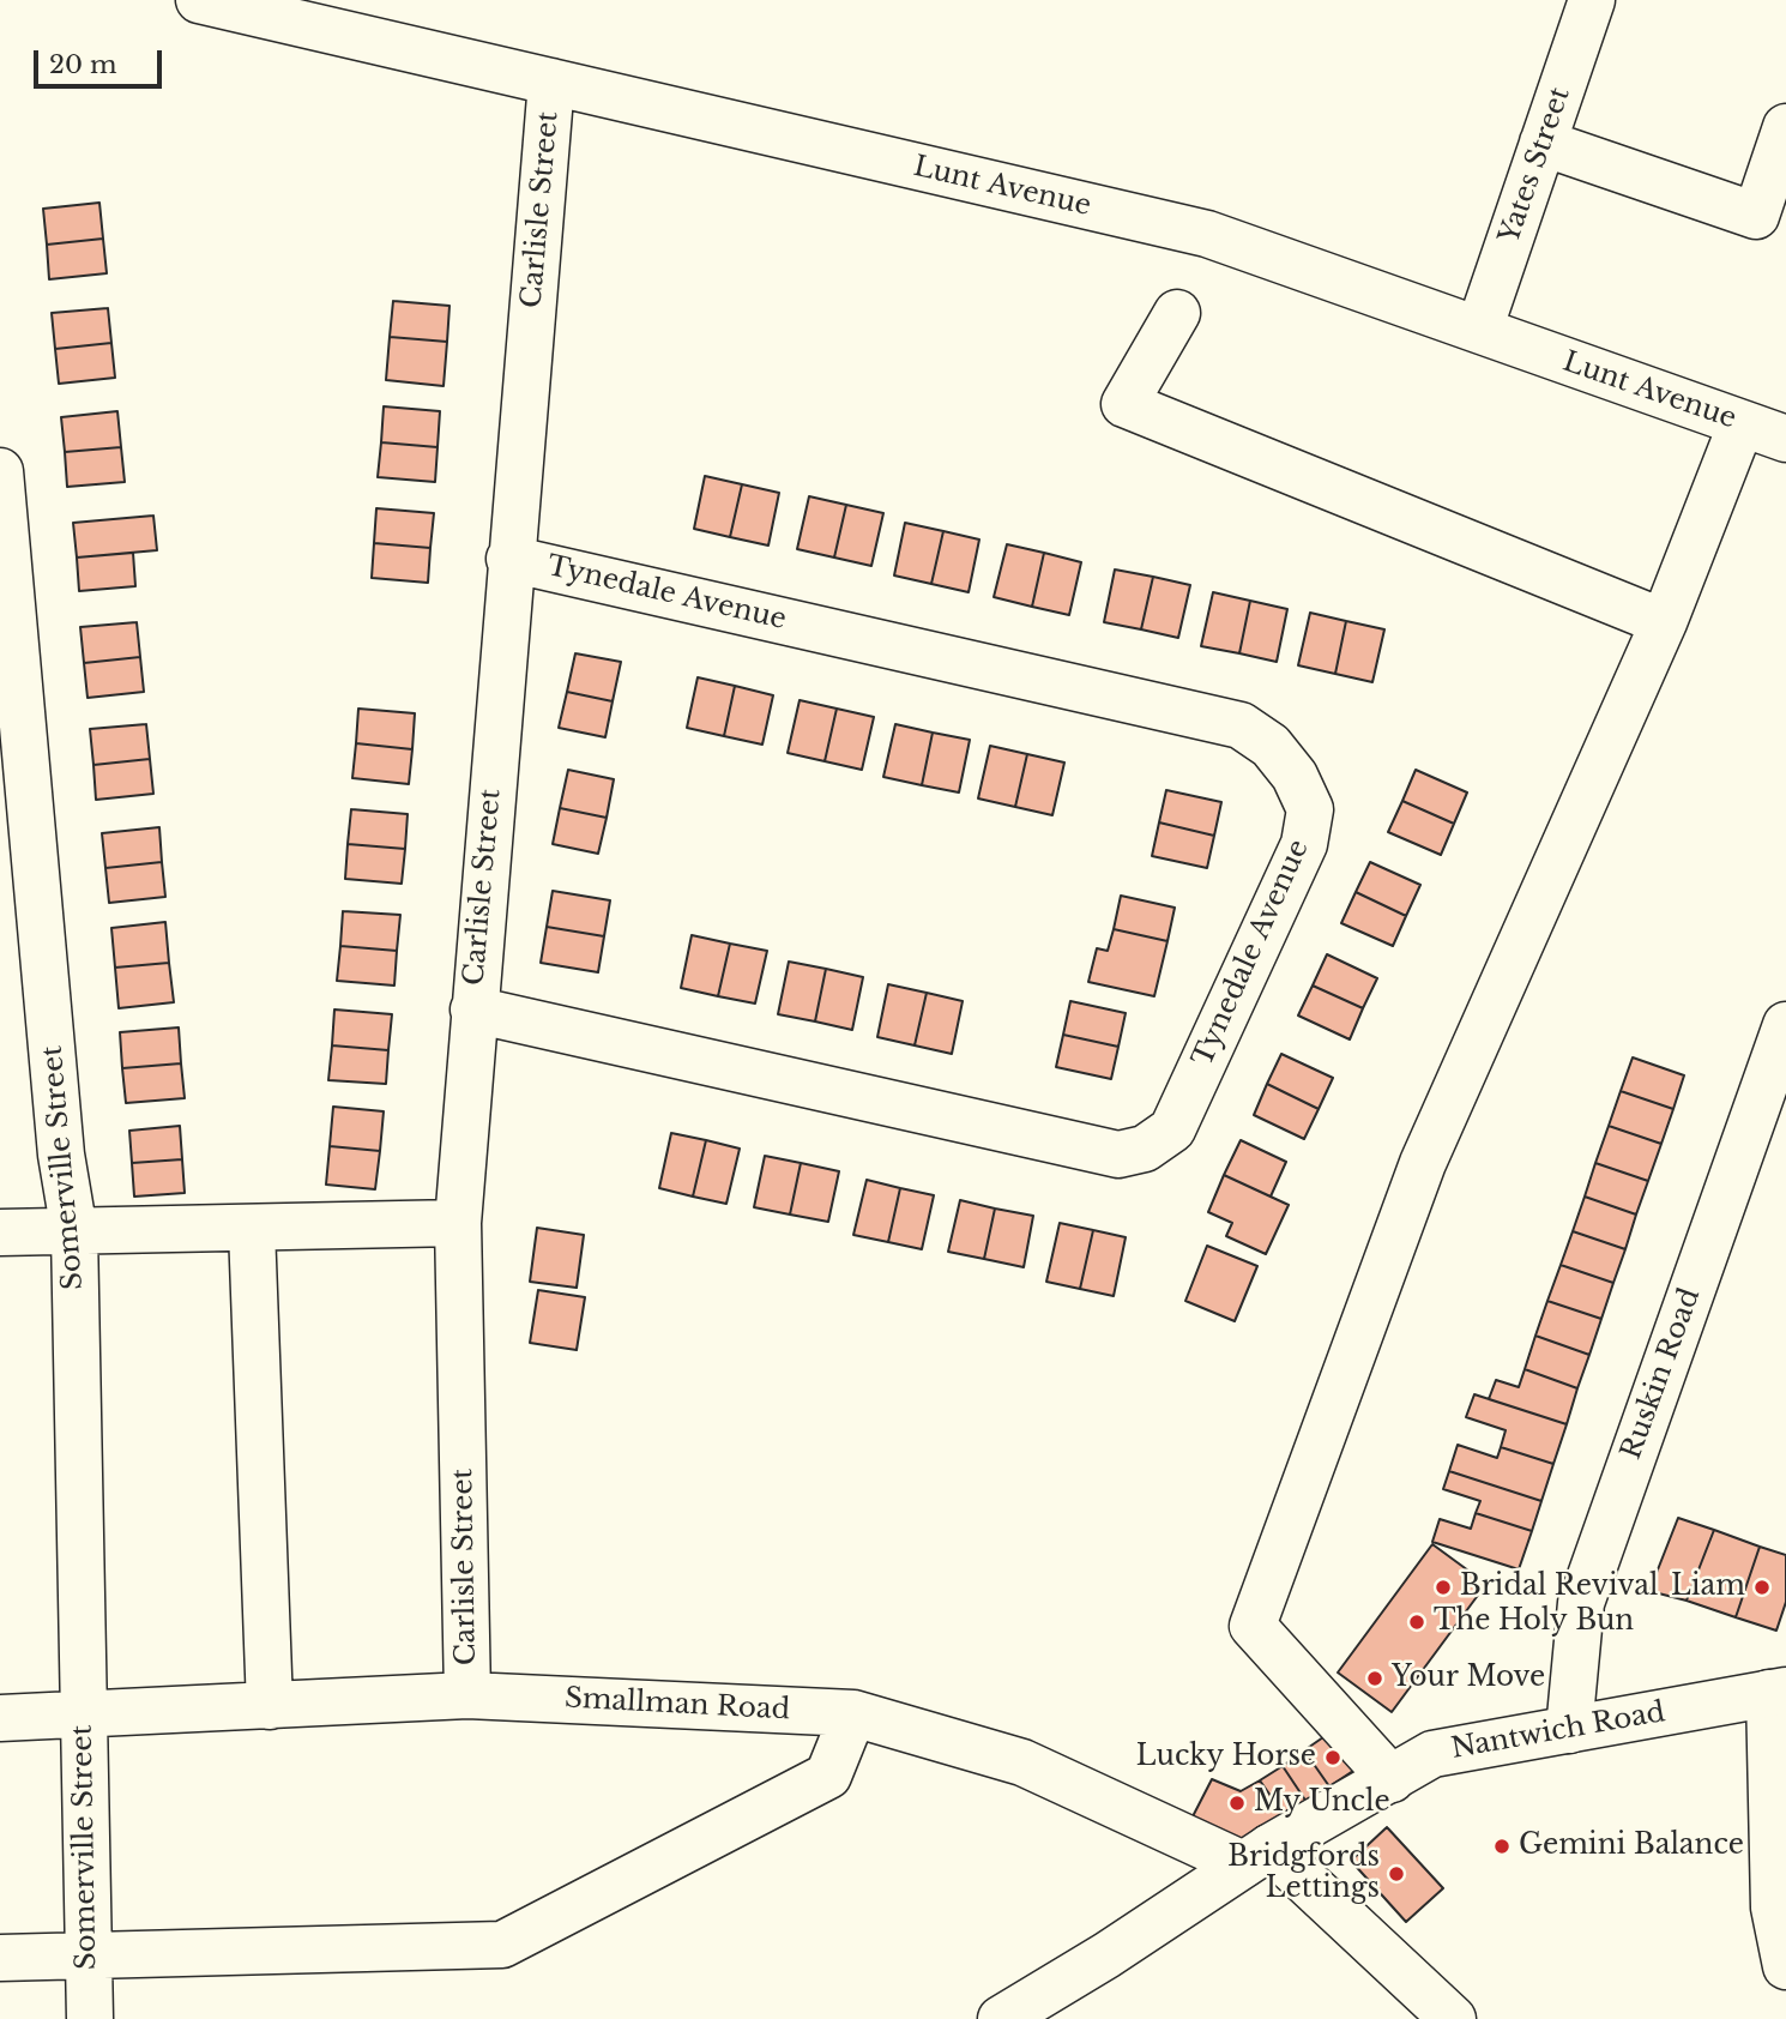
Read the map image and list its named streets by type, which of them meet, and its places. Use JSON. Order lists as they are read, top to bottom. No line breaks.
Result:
{"streets":{"street":["Yates Street","Lunt Avenue","Carlisle Street","Tynedale Avenue","Somerville Street","Ruskin Road","Smallman Road","Nantwich Road"]},"crossings":[["Yates Street","Lunt Avenue"],["Lunt Avenue","Carlisle Street"],["Carlisle Street","Tynedale Avenue"],["Carlisle Street","Smallman Road"],["Somerville Street","Smallman Road"],["Ruskin Road","Nantwich Road"],["Smallman Road","Nantwich Road"]],"places":["Bridal Revival","Liam","The Holy Bun","Your Move","Lucky Horse","My Uncle","Gemini Balance","Bridgfords Lettings"],"scale_bar":"20 m"}
